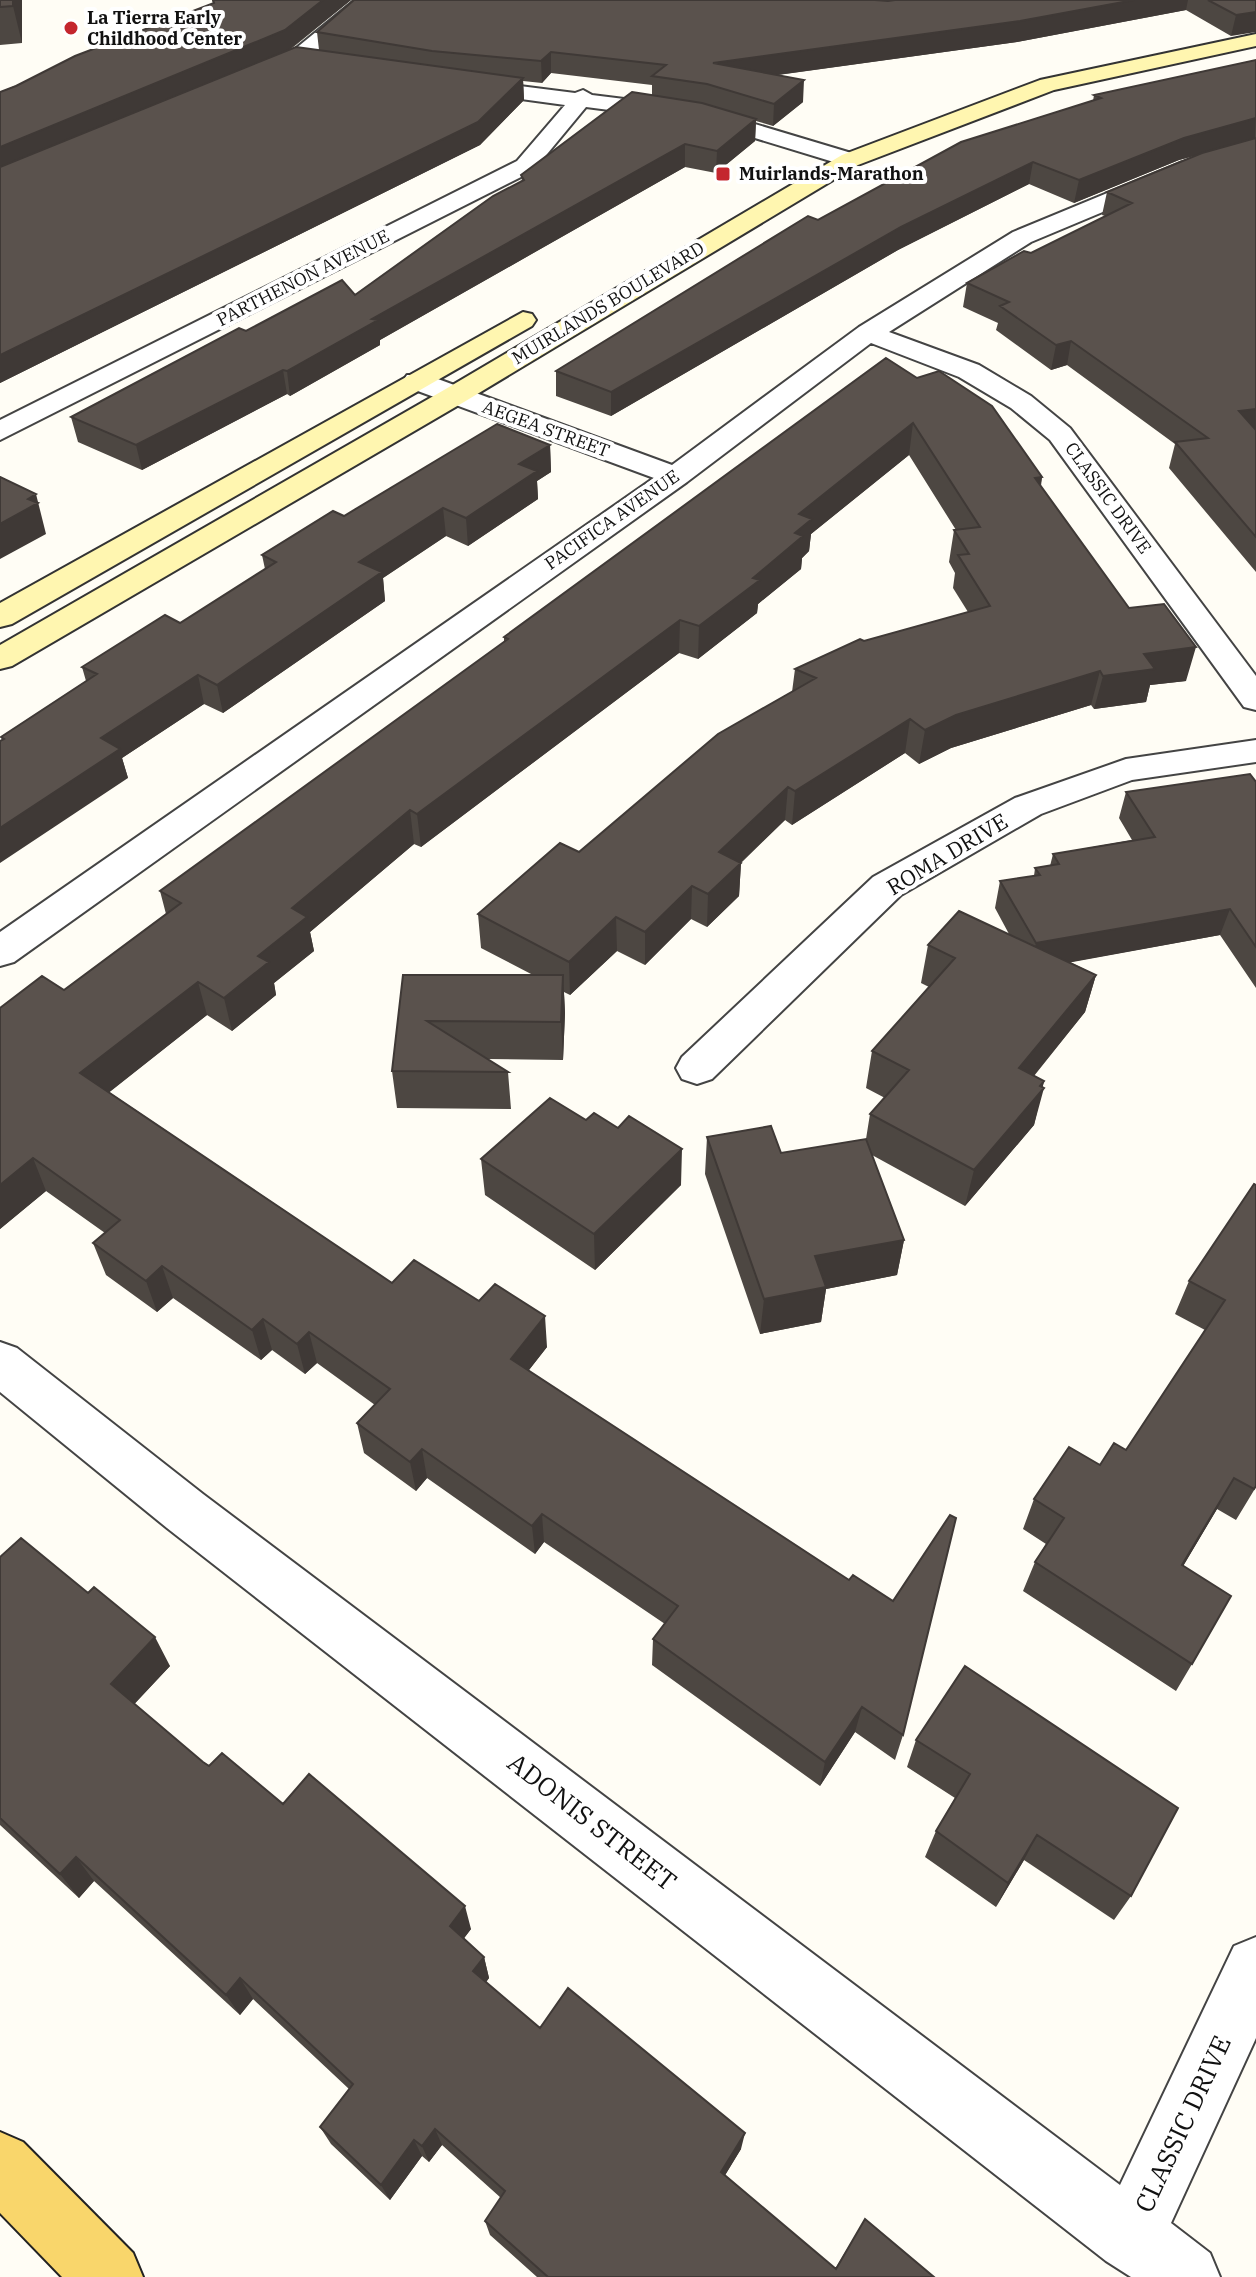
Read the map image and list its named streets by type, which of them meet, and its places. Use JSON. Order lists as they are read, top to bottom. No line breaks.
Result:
{"streets":{"main road":["MUIRLANDS BOULEVARD"],"street":["PARTHENON AVENUE","AEGEA STREET","CLASSIC DRIVE","PACIFICA AVENUE","ROMA DRIVE","ADONIS STREET"]},"crossings":[["MUIRLANDS BOULEVARD","AEGEA STREET"],["AEGEA STREET","PACIFICA AVENUE"],["CLASSIC DRIVE","PACIFICA AVENUE"],["CLASSIC DRIVE","ADONIS STREET"]],"places":{"other":["La Tierra Early Childhood Center"],"transit":["Muirlands-Marathon"]}}
